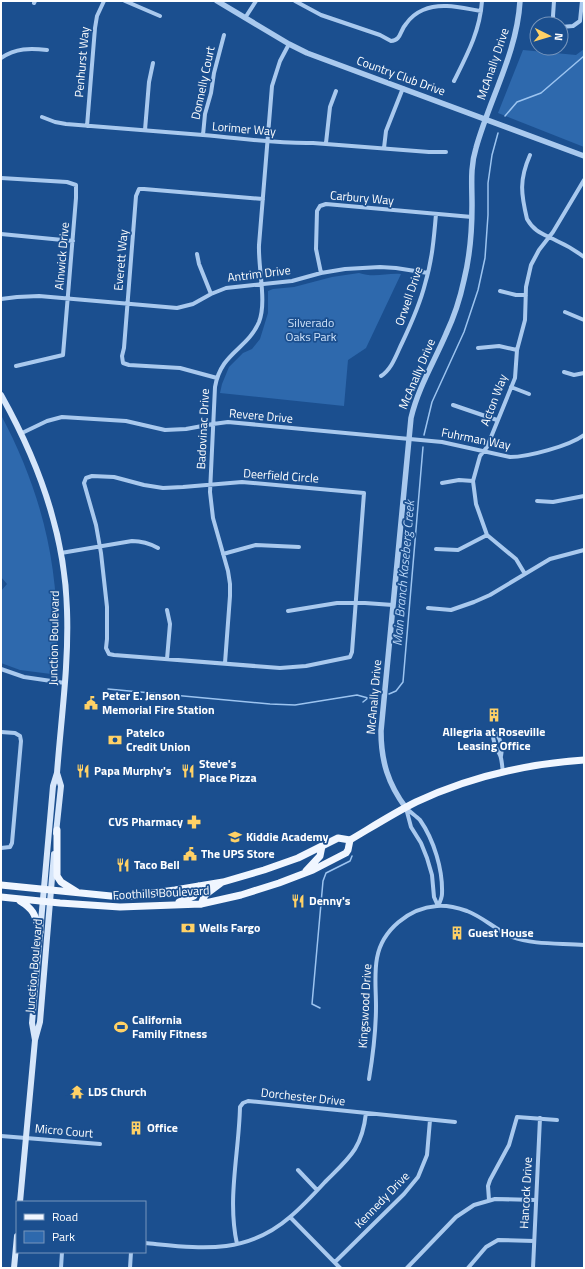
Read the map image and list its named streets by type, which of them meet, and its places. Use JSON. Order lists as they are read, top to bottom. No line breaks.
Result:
{"streets":{"main road":["Junction Boulevard","Foothills Boulevard"],"street":["Penhurst Way","McAnally Drive","Country Club Drive","Donnelly Court","Lorimer Way","Carbury Way","Alnwick Drive","Everett Way","Antrim Drive","Orwell Drive","Acton Way","Revere Drive","Badovinac Drive","Fuhrman Way","Deerfield Circle","Kingswood Drive","Dorchester Drive","Micro Court","Hancock Drive","Kennedy Drive"]},"crossings":[["Penhurst Way","Lorimer Way"],["McAnally Drive","Country Club Drive"],["McAnally Drive","Carbury Way"],["McAnally Drive","Revere Drive"],["McAnally Drive","Fuhrman Way"],["McAnally Drive","Foothills Boulevard"],["McAnally Drive","Kingswood Drive"],["Country Club Drive","Badovinac Drive"],["Donnelly Court","Lorimer Way"],["Lorimer Way","Badovinac Drive"],["Carbury Way","Antrim Drive"],["Carbury Way","Orwell Drive"],["Alnwick Drive","Antrim Drive"],["Everett Way","Antrim Drive"],["Everett Way","Badovinac Drive"],["Antrim Drive","Orwell Drive"],["Antrim Drive","Badovinac Drive"],["Acton Way","Fuhrman Way"],["Revere Drive","Badovinac Drive"],["Revere Drive","Fuhrman Way"],["Revere Drive","Junction Boulevard"],["Badovinac Drive","Deerfield Circle"],["Junction Boulevard","Foothills Boulevard"],["Junction Boulevard","Micro Court"],["Dorchester Drive","Kennedy Drive"]],"water":["Main Branch Kaseberg Creek"],"parks":["Silverado Oaks Park"],"places":{"public building":["Peter E. Jenson Memorial Fire Station","The UPS Store"],"building":["Allegria at Roseville Leasing Office","Guest House","Office"],"bank":["Patelco Credit Union","Wells Fargo"],"restaurant":["Papa Murphy's","Steve's Place Pizza","Taco Bell","Denny's"],"pharmacy":["CVS Pharmacy"],"school or university":["Kiddie Academy"],"sports":["California Family Fitness"],"temple":["LDS Church"]},"legend":["Road","Park"],"north":"right"}
